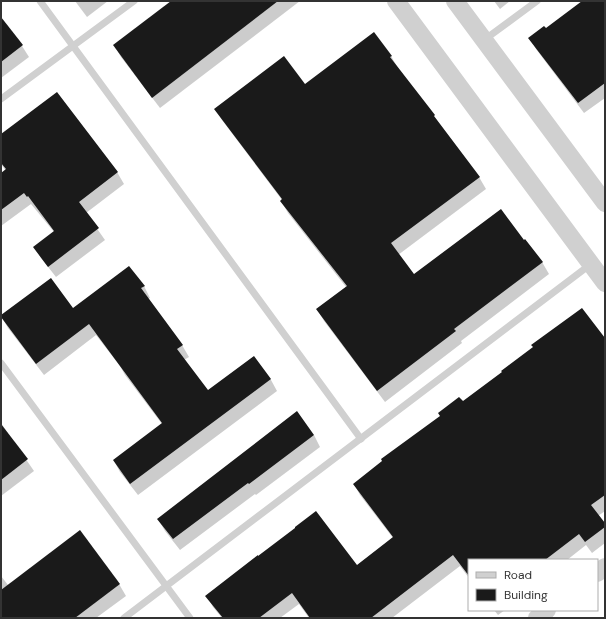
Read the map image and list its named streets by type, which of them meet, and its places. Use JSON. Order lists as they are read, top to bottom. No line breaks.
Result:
{"legend":["Road","Building"]}
